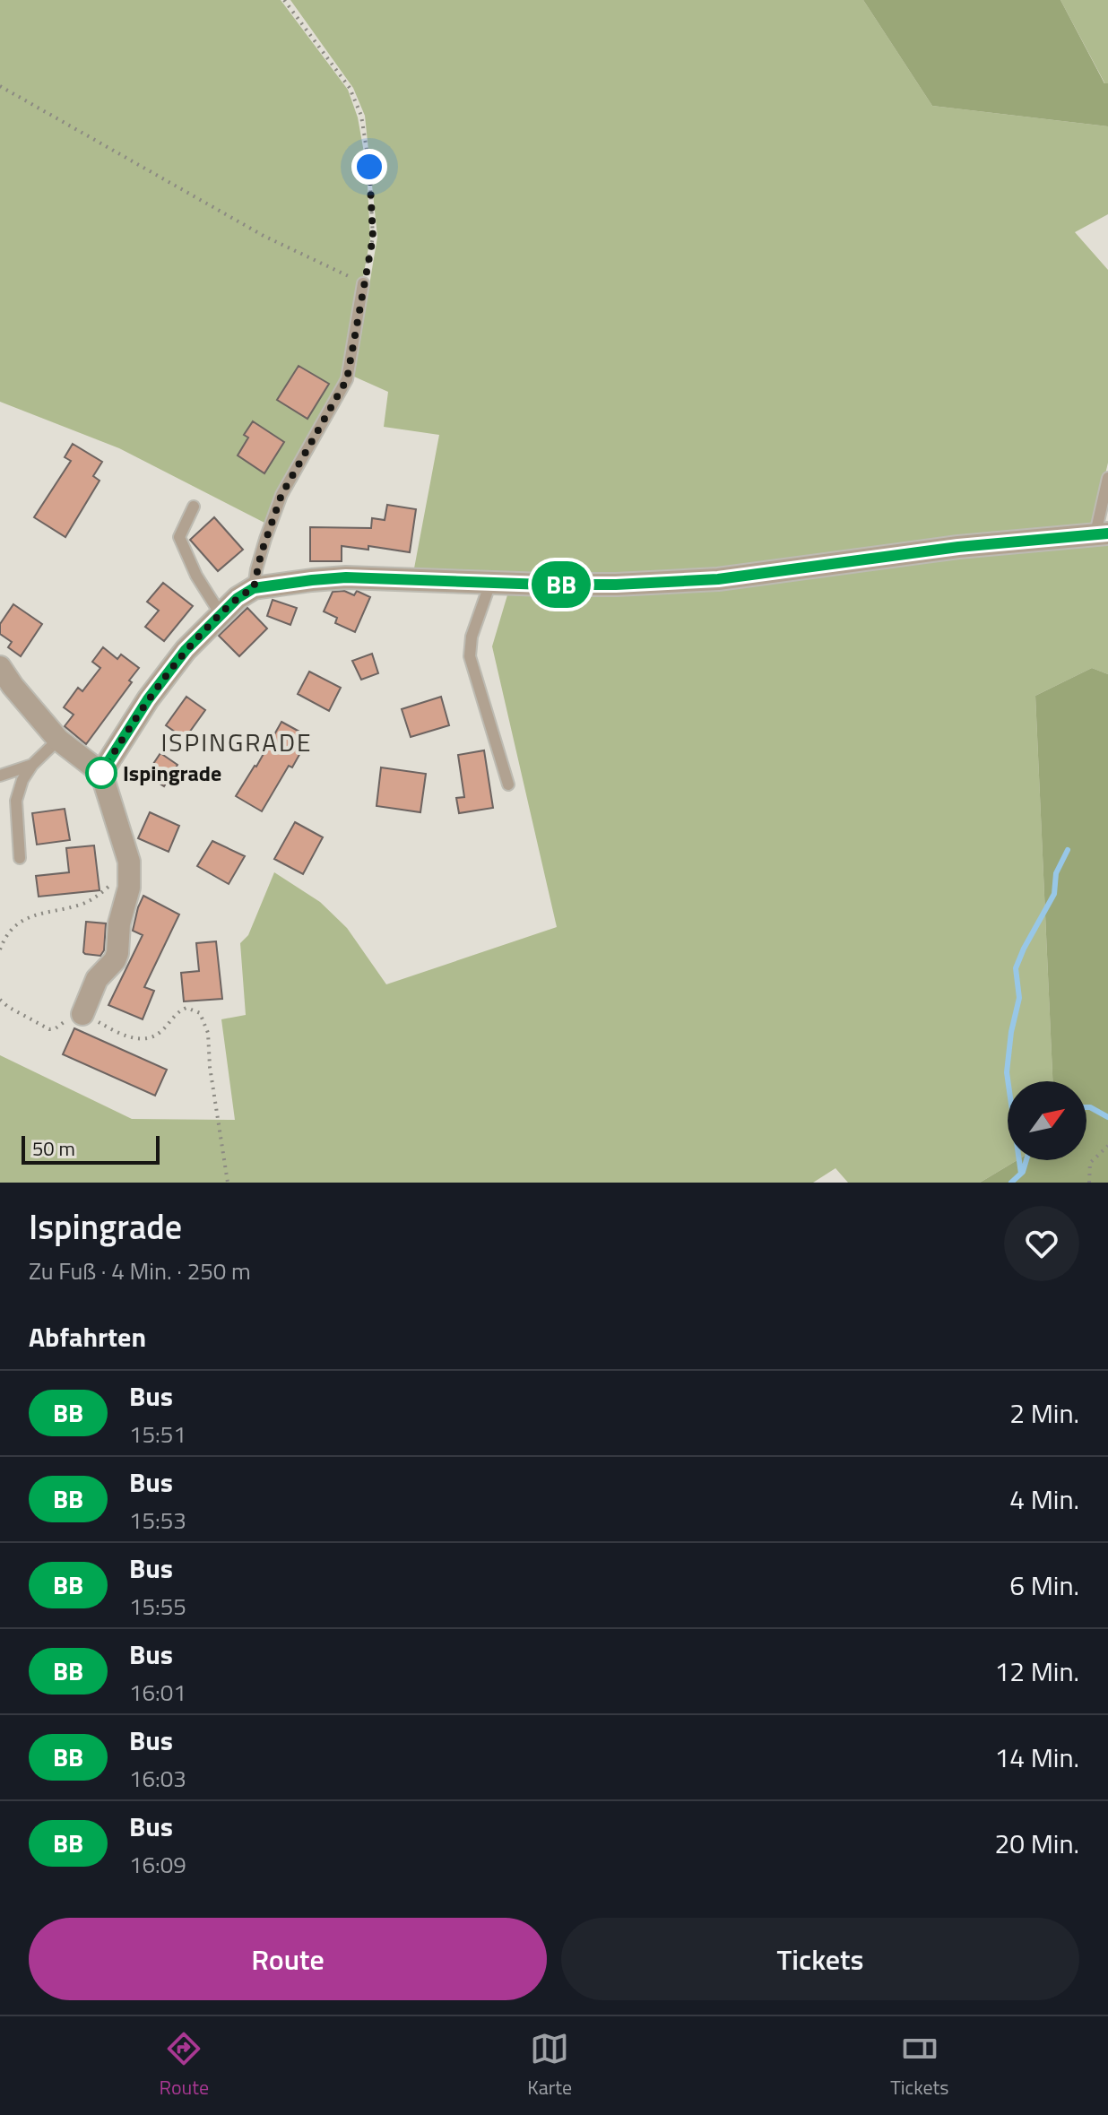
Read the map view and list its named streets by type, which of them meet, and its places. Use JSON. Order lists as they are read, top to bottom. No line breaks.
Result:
{"districts":["ISPINGRADE"],"places":["Ispingrade"],"lines":["bus line BB"],"scale_bar":"50 m","north":"top right","page":{"on_map":"BB","scale":"50 m","heading":[["Ispingrade","Zu Fuß · 4 Min. · 250 m"],"Abfahrten"],"list":[{"mark":"BB","name":"Bus","note":"15:51","value":"2 Min."},{"mark":"BB","name":"Bus","note":"15:53","value":"4 Min."},{"mark":"BB","name":"Bus","note":"15:55","value":"6 Min."},{"mark":"BB","name":"Bus","note":"16:01","value":"12 Min."},{"mark":"BB","name":"Bus","note":"16:03","value":"14 Min."},{"mark":"BB","name":"Bus","note":"16:09","value":"20 Min."}],"buttons":["Route","Tickets"],"tabs":["Route","Karte","Tickets"]}}
